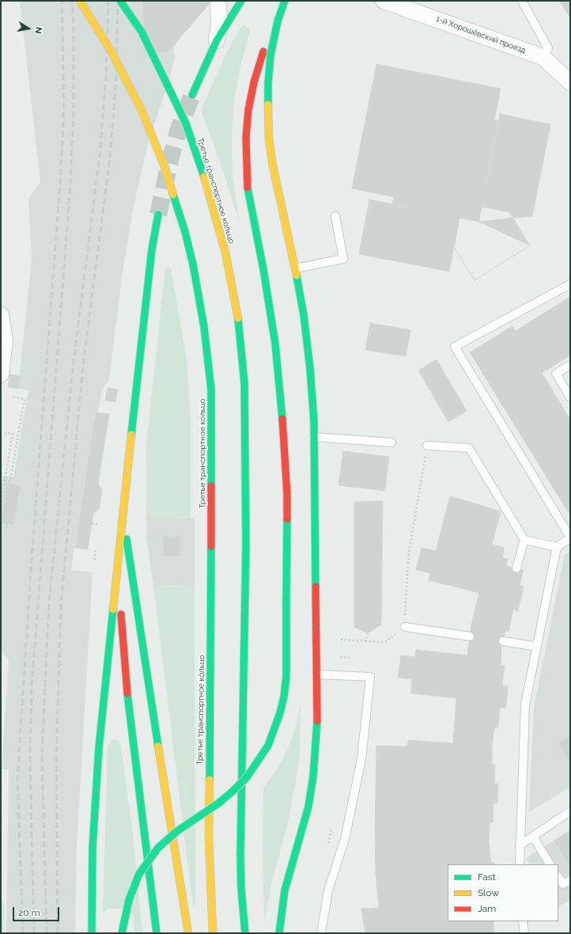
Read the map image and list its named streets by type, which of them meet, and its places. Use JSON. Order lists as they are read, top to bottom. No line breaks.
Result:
{"streets":{"main road":["Третье транспортное кольцо"],"street":["1-й Хорошёвский проезд"]},"legend":["Fast","Slow","Jam"],"scale_bar":"20 m","north":"right"}
